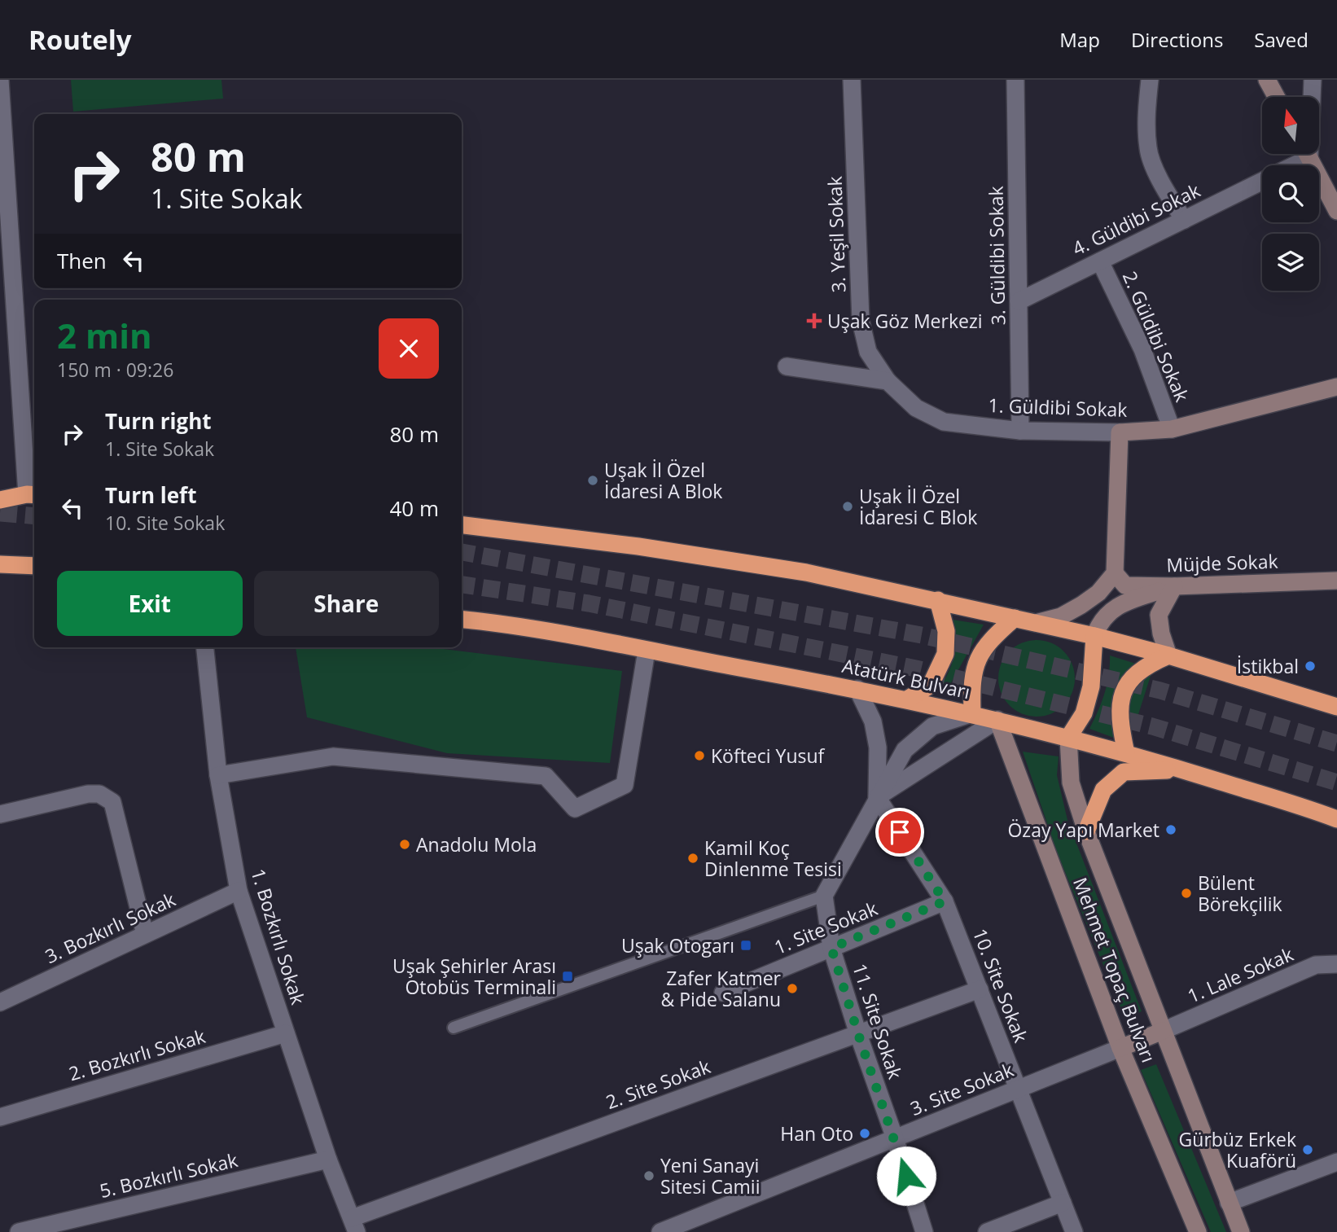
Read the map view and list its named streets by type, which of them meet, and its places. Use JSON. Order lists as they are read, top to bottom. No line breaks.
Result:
{"streets":{"highway":["Atatürk Bulvarı"],"main road":["1. Güldibi Sokak","Müjde Sokak","Mehmet Topaç Bulvarı"],"street":["4. Güldibi Sokak","3. Yeşil Sokak","3. Güldibi Sokak","2. Güldibi Sokak","3. Bozkırlı Sokak","1. Site Sokak","1. Bozkırlı Sokak","1. Lale Sokak","10. Site Sokak","11. Site Sokak","2. Bozkırlı Sokak","2. Site Sokak","3. Site Sokak","5. Bozkırlı Sokak"]},"crossings":[["4. Güldibi Sokak","3. Güldibi Sokak"],["4. Güldibi Sokak","2. Güldibi Sokak"],["3. Yeşil Sokak","1. Güldibi Sokak"],["3. Güldibi Sokak","1. Güldibi Sokak"],["2. Güldibi Sokak","1. Güldibi Sokak"],["Atatürk Bulvarı","Mehmet Topaç Bulvarı"],["3. Bozkırlı Sokak","1. Bozkırlı Sokak"],["1. Site Sokak","10. Site Sokak"],["1. Site Sokak","11. Site Sokak"],["1. Bozkırlı Sokak","2. Bozkırlı Sokak"],["1. Bozkırlı Sokak","2. Site Sokak"],["1. Bozkırlı Sokak","5. Bozkırlı Sokak"],["Mehmet Topaç Bulvarı","1. Lale Sokak"],["Mehmet Topaç Bulvarı","3. Site Sokak"],["10. Site Sokak","2. Site Sokak"],["10. Site Sokak","3. Site Sokak"],["11. Site Sokak","2. Site Sokak"],["11. Site Sokak","3. Site Sokak"]],"places":{"health":["Uşak Göz Merkezi"],"other":["Uşak İl Özel İdaresi A Blok","Uşak İl Özel İdaresi C Blok","İstikbal","Köfteci Yusuf","Özay Yapı Market","Anadolu Mola","Kamil Koç Dinlenme Tesisi","Bülent Börekçilik","Zafer Katmer & Pide Salanu","Han Oto","Gürbüz Erkek Kuaförü","Yeni Sanayi Sitesi Camii"],"transit":["Uşak Otogarı","Uşak Şehirler Arası Otobüs Terminali"]},"north":"top","page":{"header":"Routely","nav":["Map","Directions","Saved"],"turn":["80 m","1. Site Sokak"],"then":"Then","heading":["2 min","150 m · 09:26"],"list":[{"name":"Turn right","note":"1. Site Sokak","value":"80 m"},{"name":"Turn left","note":"10. Site Sokak","value":"40 m"}],"buttons":["Exit","Share"]}}
